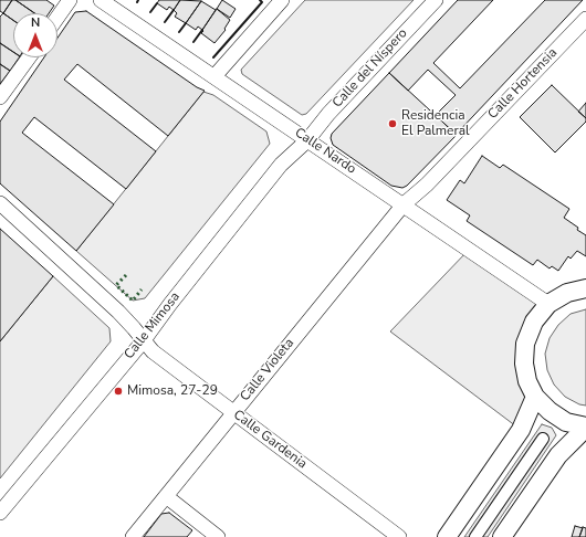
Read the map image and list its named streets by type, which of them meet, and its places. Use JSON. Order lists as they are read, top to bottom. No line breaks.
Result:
{"streets":{"street":["Calle del Níspero","Calle Hortensia","Calle Nardo","Calle Mimosa","Calle Violeta","Calle Gardenia"]},"crossings":[["Calle del Níspero","Calle Nardo"],["Calle del Níspero","Calle Mimosa"],["Calle Hortensia","Calle Nardo"],["Calle Hortensia","Calle Violeta"],["Calle Nardo","Calle Mimosa"],["Calle Nardo","Calle Violeta"],["Calle Mimosa","Calle Gardenia"],["Calle Violeta","Calle Gardenia"]],"places":["Residencia El Palmeral","Mimosa, 27-29"],"north":"top"}
